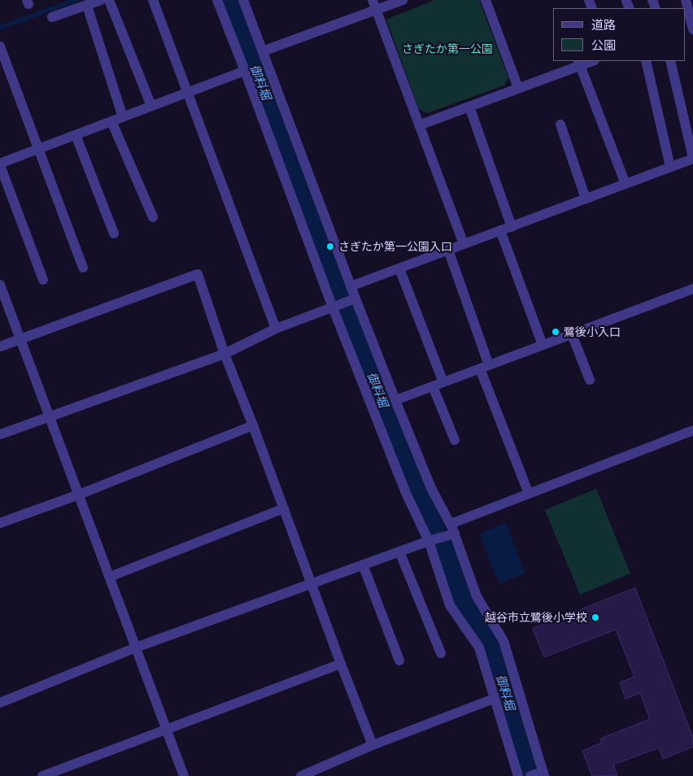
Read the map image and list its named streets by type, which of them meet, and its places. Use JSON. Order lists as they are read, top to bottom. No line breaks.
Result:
{"water":["御料堀"],"parks":["さぎたか第一公園"],"places":["さぎたか第一公園入口","鷺後小入口","越谷市立鷺後小学校"],"legend":["道路","公園"]}
